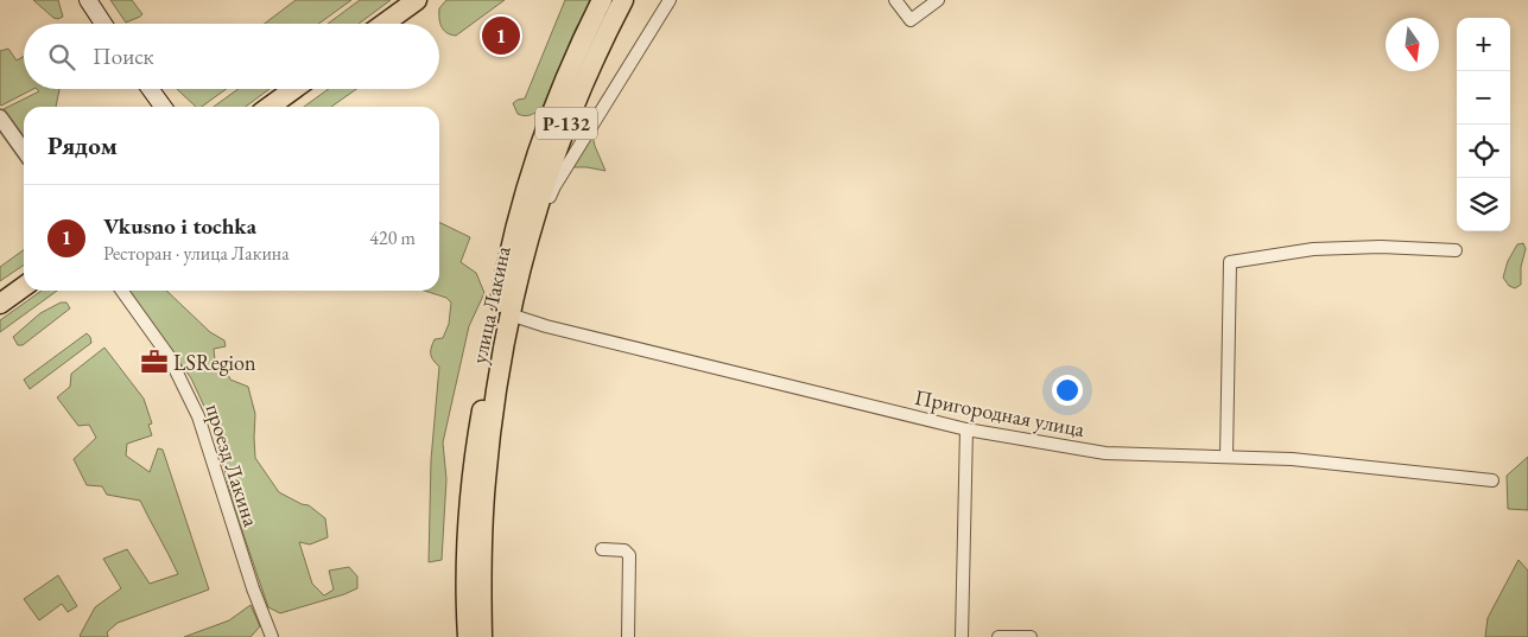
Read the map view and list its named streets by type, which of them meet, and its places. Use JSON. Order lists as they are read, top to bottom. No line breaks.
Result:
{"streets":{"main road":["Р-132","улица Лакина"],"street":["Пригородная улица","проезд Лакина"]},"crossings":[["улица Лакина","Пригородная улица"]],"places":{"office":["LSRegion"]},"north":"bottom","page":{"pins":"1","map_buttons":["+","−"],"search":"Поиск","heading":"Рядом","list":[{"mark":"1","name":"Vkusno i tochka","note":"Ресторан · улица Лакина","value":"420 m"}]}}
